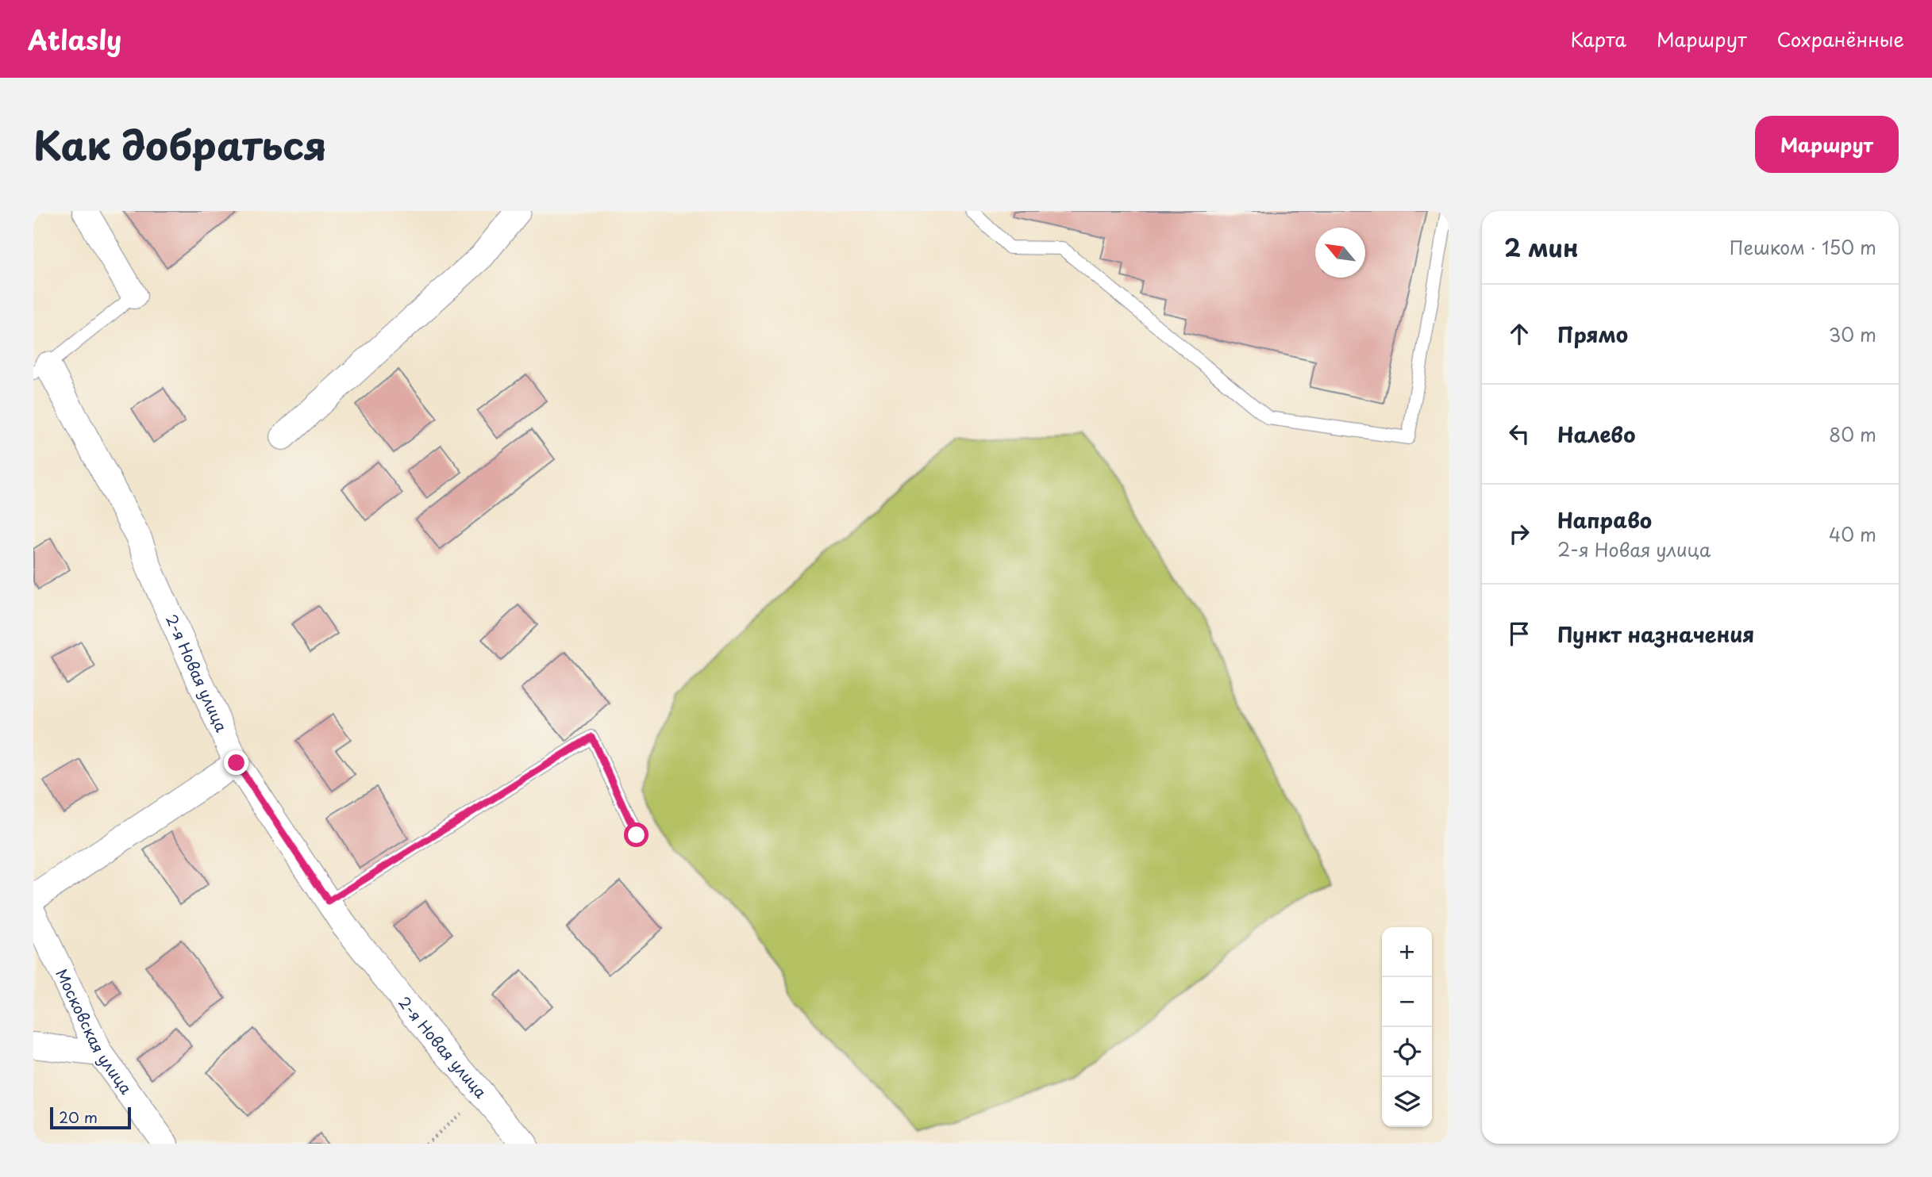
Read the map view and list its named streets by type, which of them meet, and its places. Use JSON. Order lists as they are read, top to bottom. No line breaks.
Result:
{"streets":{"street":["2-я Новая улица","Московская улица"]},"scale_bar":"20 m","north":"top left","page":{"header":"Atlasly","nav":["Карта","Маршрут","Сохранённые"],"title":"Как добраться","buttons":"Маршрут","heading":["2 мин","Пешком · 150 m"],"list":[["Прямо","30 m"],["Налево","80 m"],["Направо","2-я Новая улица","40 m"],"Пункт назначения"],"map_buttons":["+","−"],"scale":"20 m"}}
